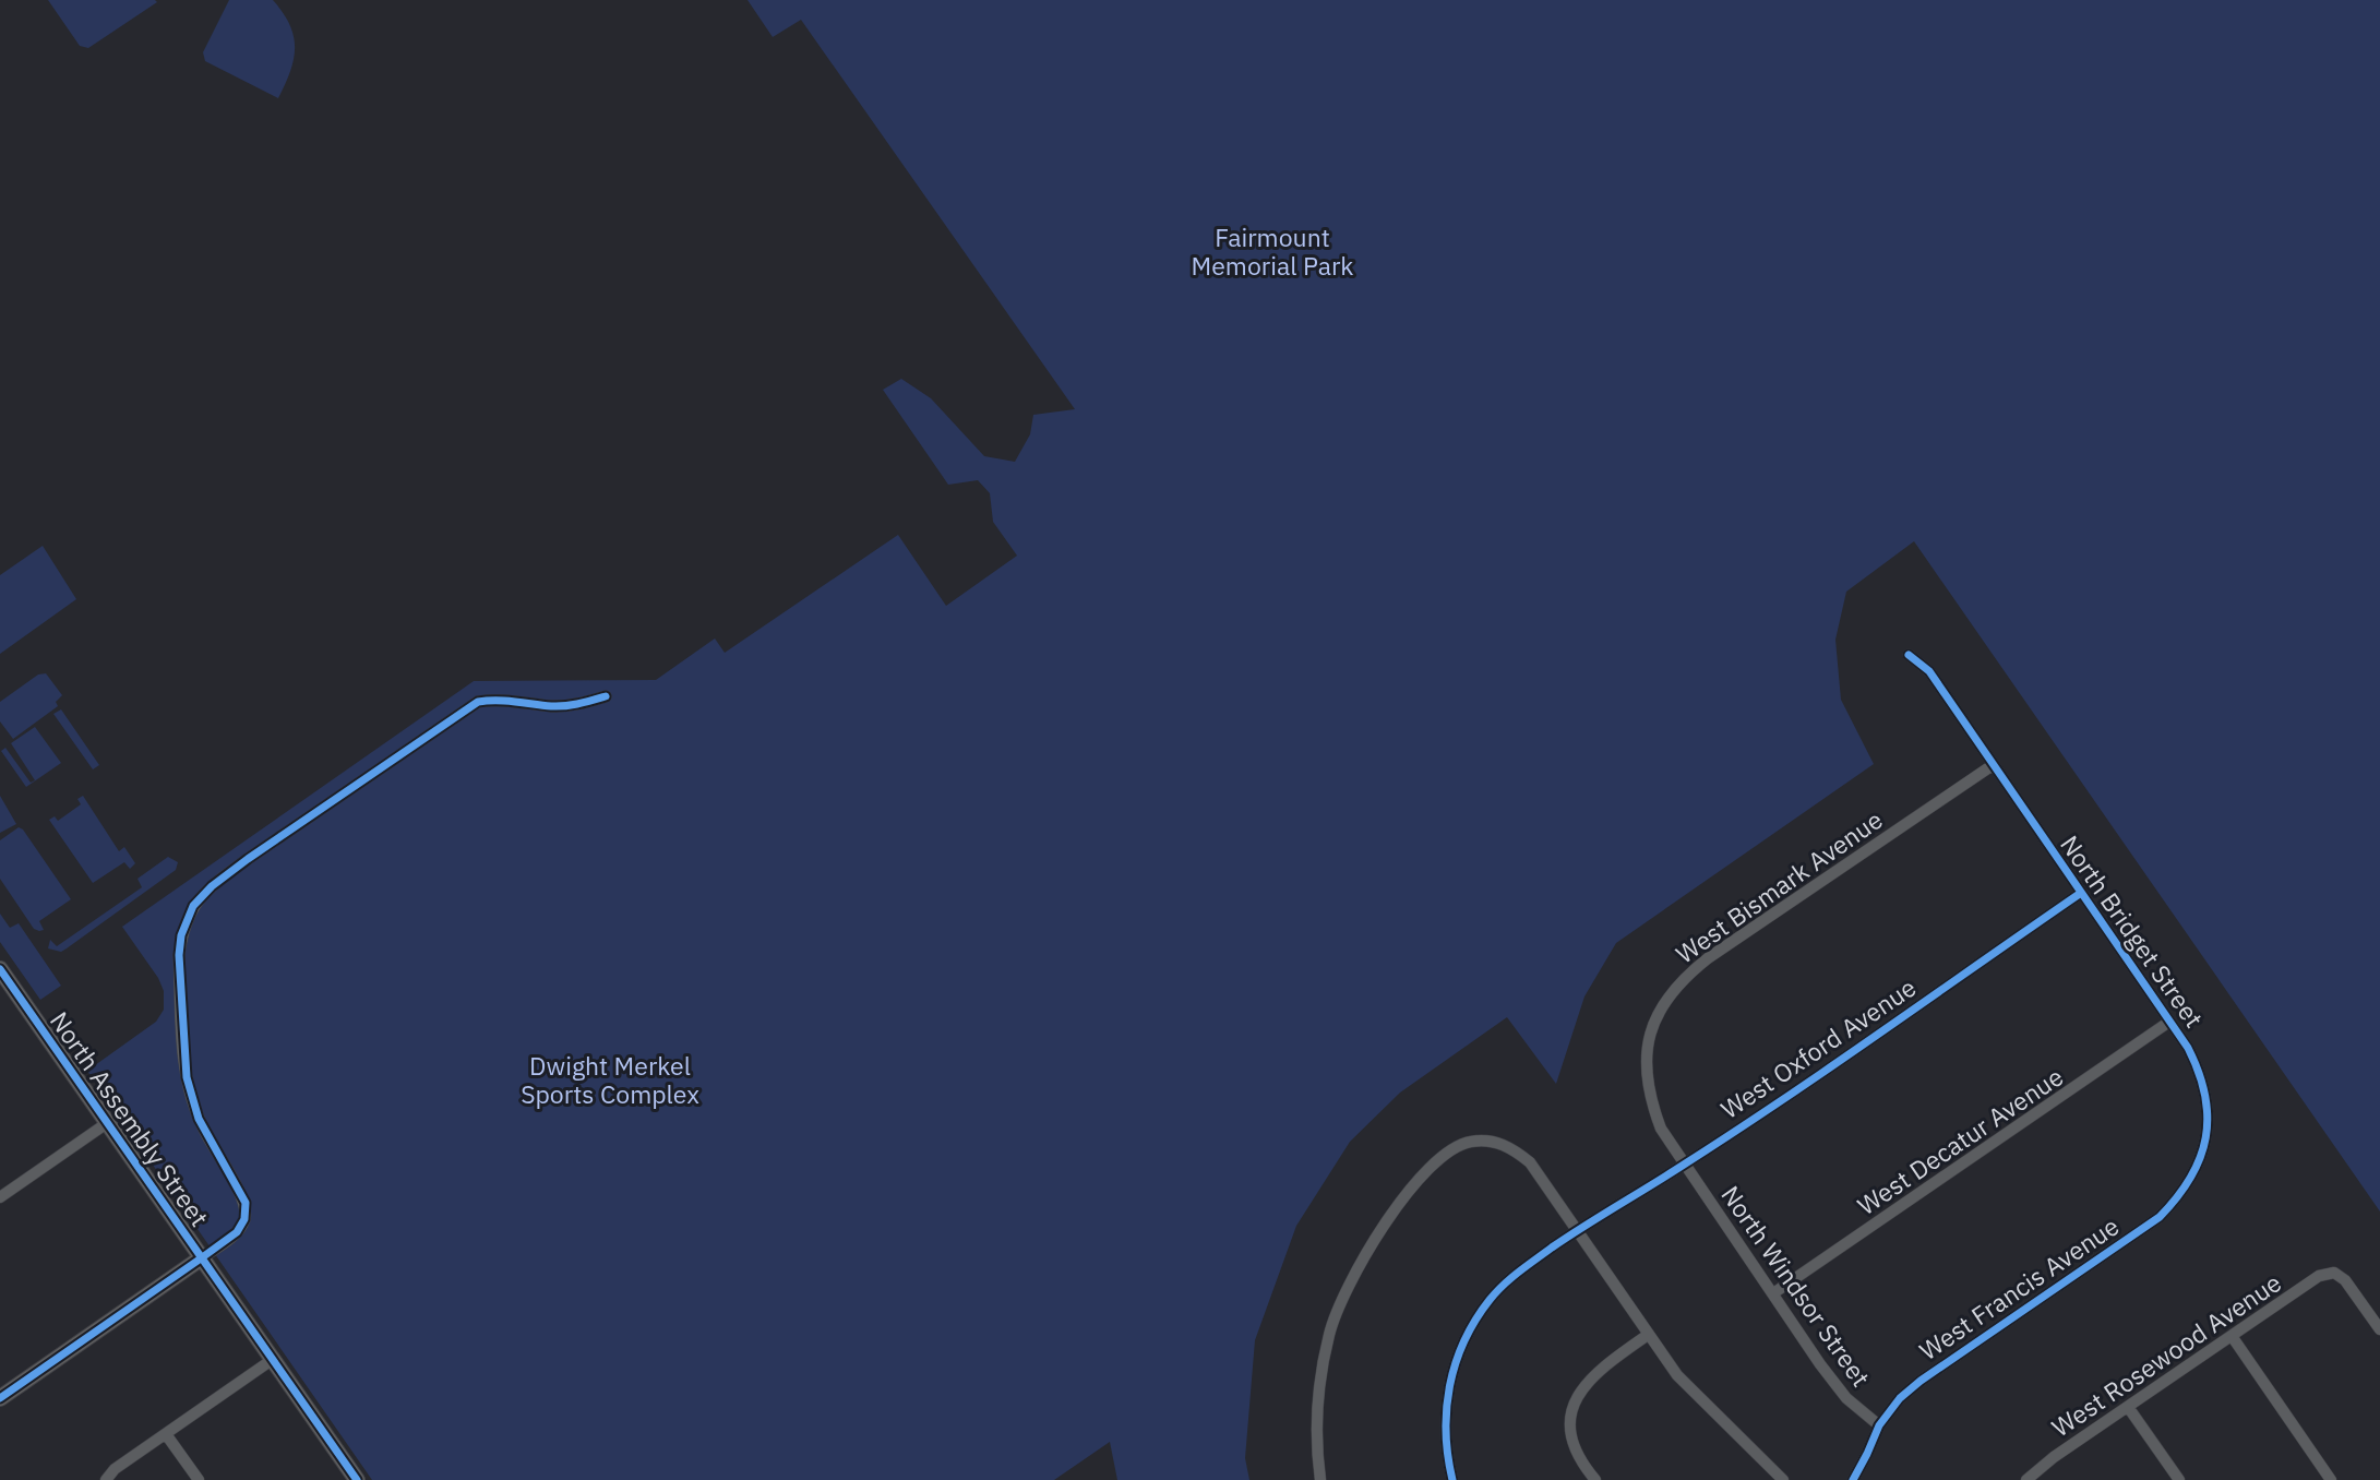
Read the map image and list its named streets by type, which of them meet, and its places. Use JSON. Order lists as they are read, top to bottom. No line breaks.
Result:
{"streets":{"main road":["North Assembly Street"],"street":["West Bismark Avenue","North Bridget Street","West Oxford Avenue","West Decatur Avenue","North Windsor Street","West Francis Avenue","West Rosewood Avenue"]},"crossings":[["West Bismark Avenue","North Bridget Street"],["West Bismark Avenue","West Oxford Avenue"],["West Bismark Avenue","North Windsor Street"],["North Bridget Street","West Oxford Avenue"],["North Bridget Street","West Decatur Avenue"],["North Bridget Street","West Francis Avenue"],["West Oxford Avenue","North Windsor Street"],["West Decatur Avenue","North Windsor Street"],["North Windsor Street","West Francis Avenue"]],"parks":["Fairmount Memorial Park","Dwight Merkel Sports Complex"]}
